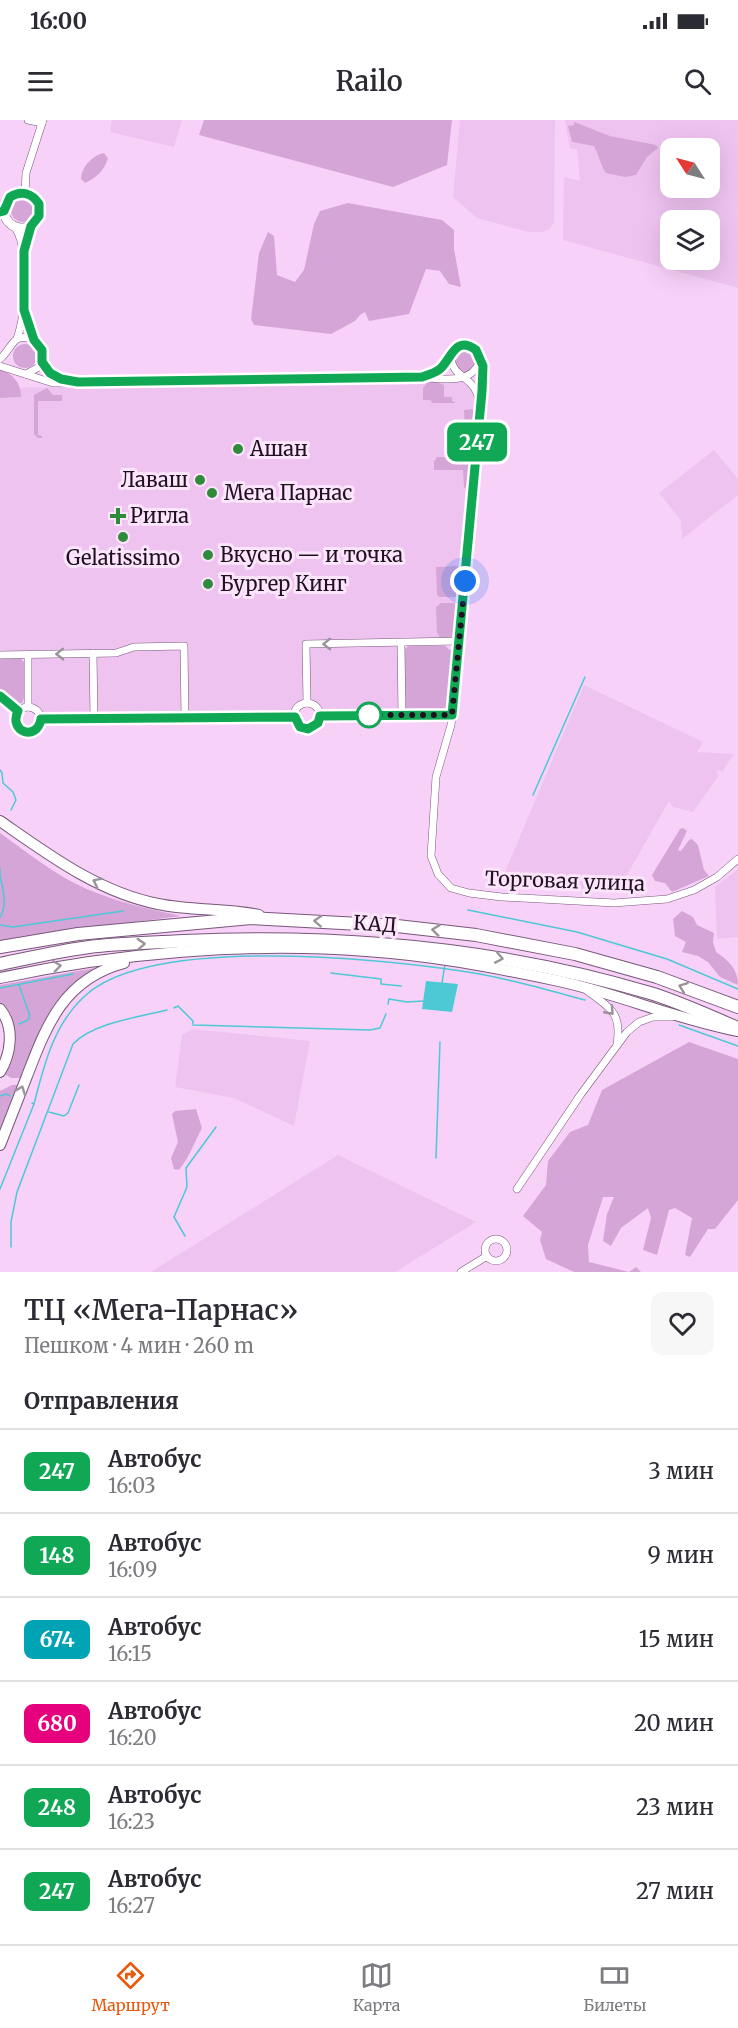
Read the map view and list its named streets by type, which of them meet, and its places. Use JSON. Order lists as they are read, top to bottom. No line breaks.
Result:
{"streets":{"highway":["КАД"],"street":["Торговая улица"]},"places":{"other":["Ашан","Лаваш","Мега Парнас","Gelatissimo","Вкусно — и точка","Бургер Кинг"],"health":["Ригла"]},"lines":["bus line 247"],"north":"top left","page":{"status":"16:00","header":"Railo","on_map":"247","heading":[["ТЦ «Мега-Парнас»","Пешком · 4 мин · 260 m"],"Отправления"],"list":[{"mark":"247","name":"Автобус","note":"16:03","value":"3 мин"},{"mark":"148","name":"Автобус","note":"16:09","value":"9 мин"},{"mark":"674","name":"Автобус","note":"16:15","value":"15 мин"},{"mark":"680","name":"Автобус","note":"16:20","value":"20 мин"},{"mark":"248","name":"Автобус","note":"16:23","value":"23 мин"},{"mark":"247","name":"Автобус","note":"16:27","value":"27 мин"}],"tabs":["Маршрут","Карта","Билеты"]}}
